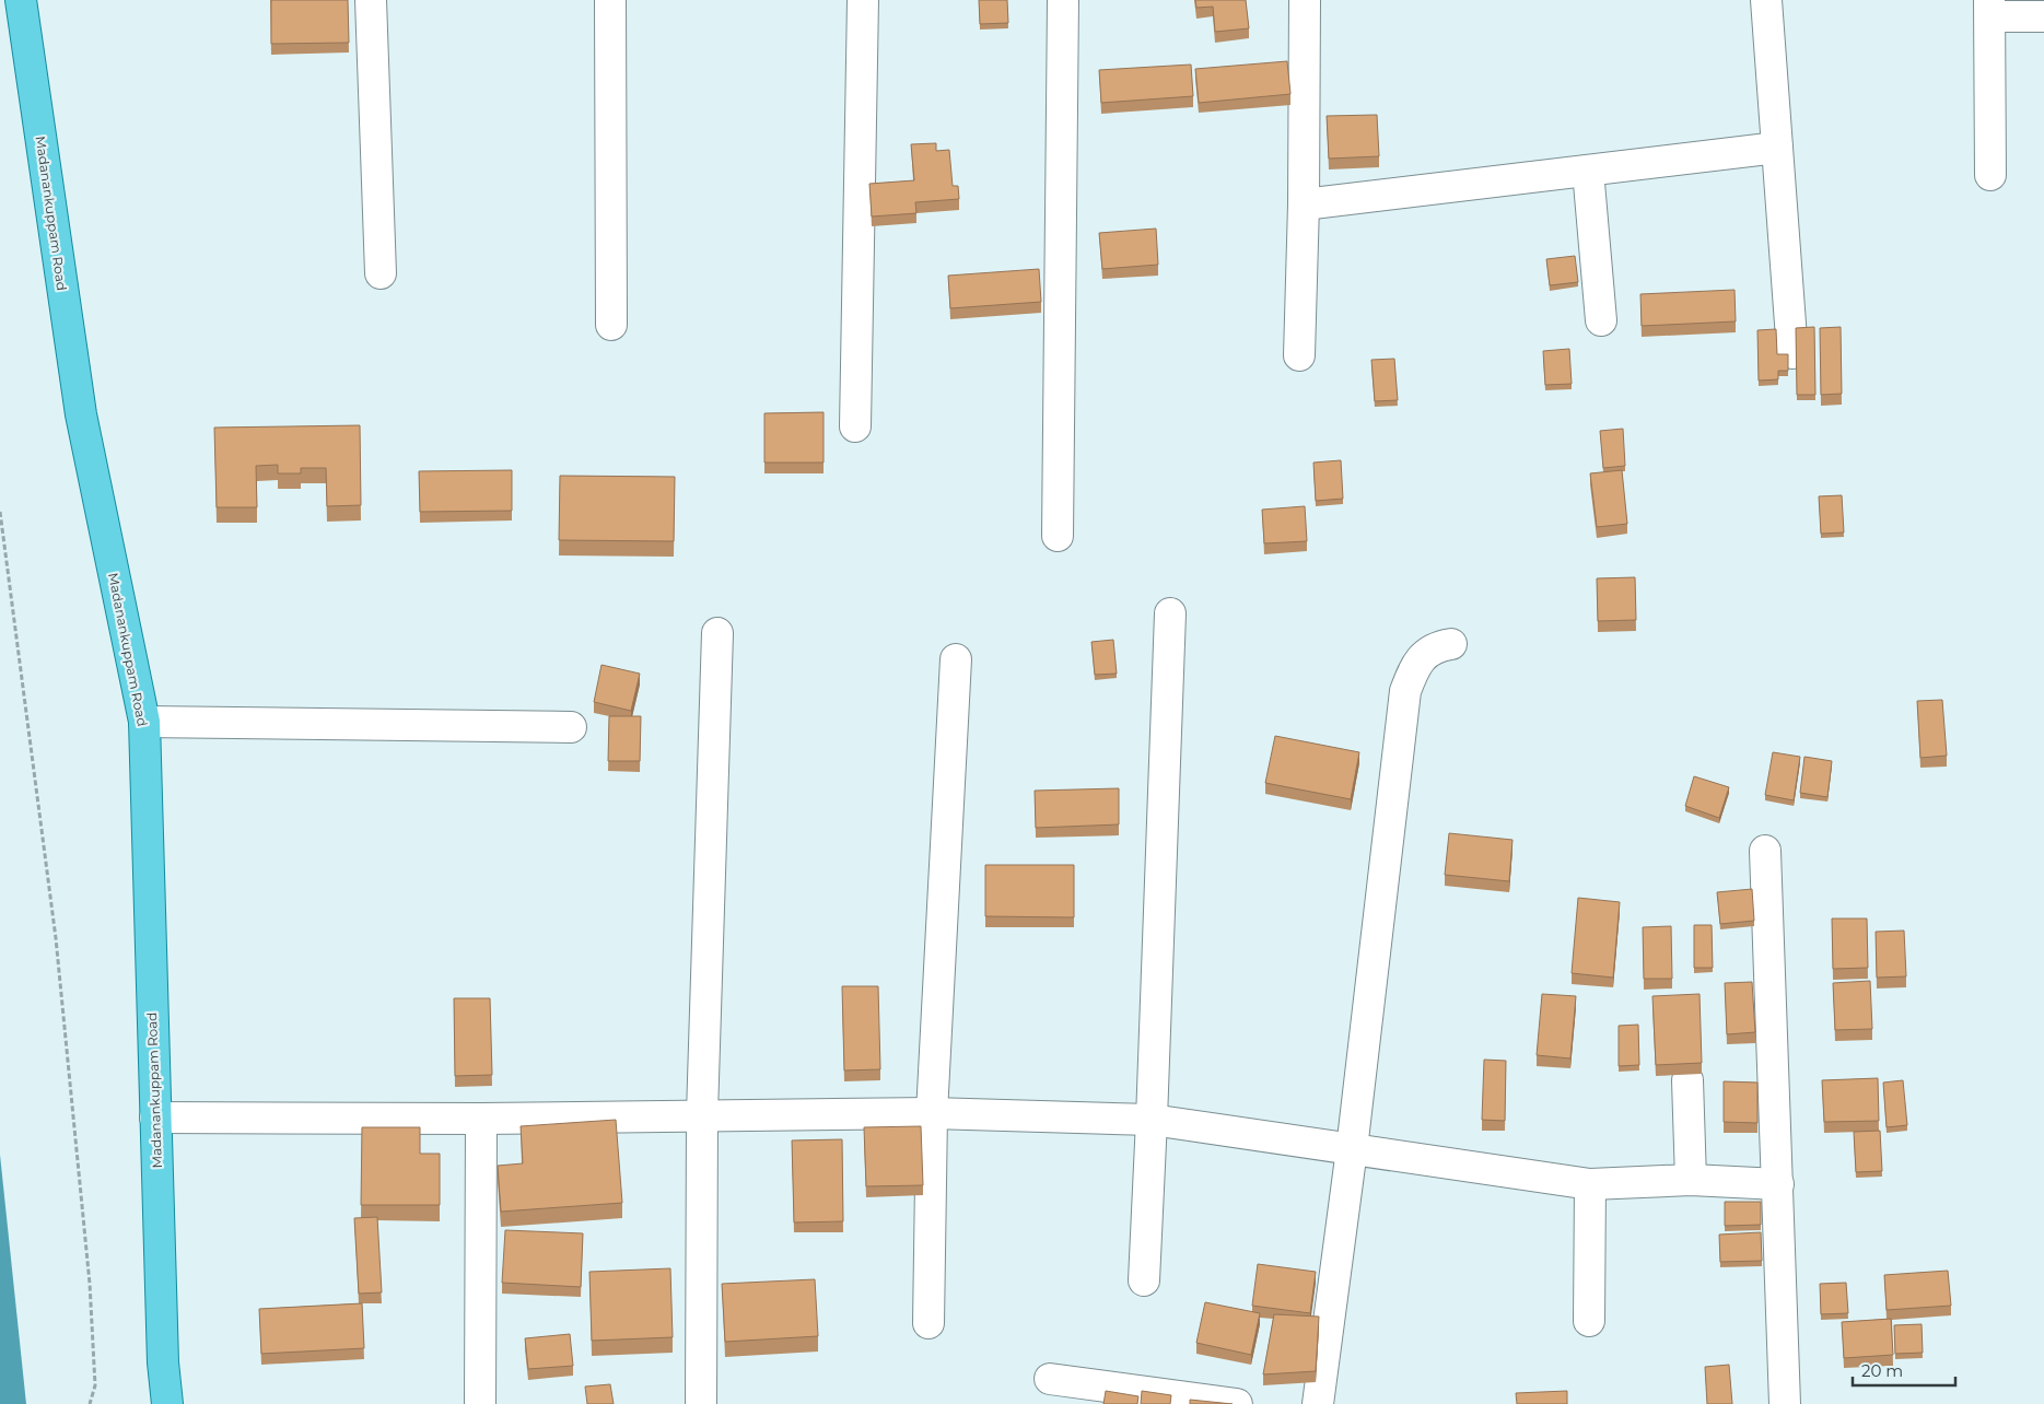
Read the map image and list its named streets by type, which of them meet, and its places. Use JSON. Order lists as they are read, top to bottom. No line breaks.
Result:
{"streets":{"main road":["Madanankuppam Road"]},"scale_bar":"20 m"}
